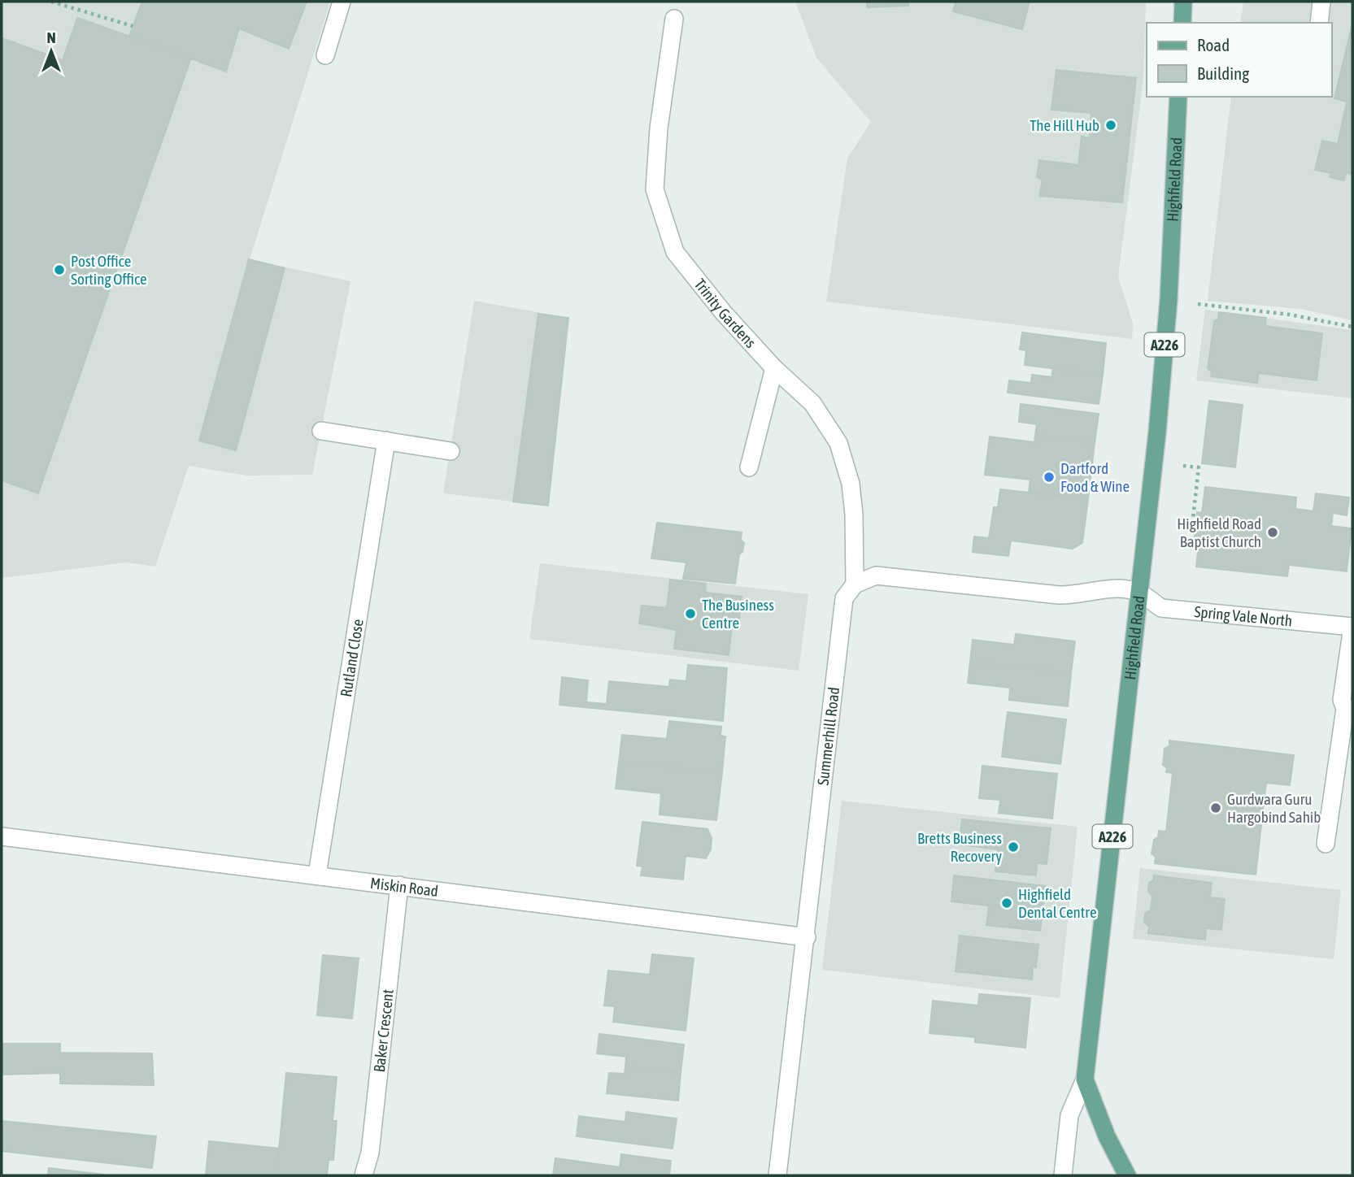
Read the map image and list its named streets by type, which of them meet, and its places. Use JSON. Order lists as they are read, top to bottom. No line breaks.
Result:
{"streets":{"main road":["Highfield Road","A226"],"street":["Trinity Gardens","Spring Vale North","Rutland Close","Summerhill Road","Miskin Road","Baker Crescent"]},"crossings":[["Highfield Road","A226"],["Highfield Road","Spring Vale North"],["Trinity Gardens","Summerhill Road"],["Rutland Close","Miskin Road"],["Summerhill Road","Miskin Road"],["Miskin Road","Baker Crescent"]],"places":["The Hill Hub","Post Office Sorting Office","Dartford Food & Wine","Highfield Road Baptist Church","The Business Centre","Gurdwara Guru Hargobind Sahib","Bretts Business Recovery","Highfield Dental Centre"],"legend":["Road","Building"],"north":"top"}
